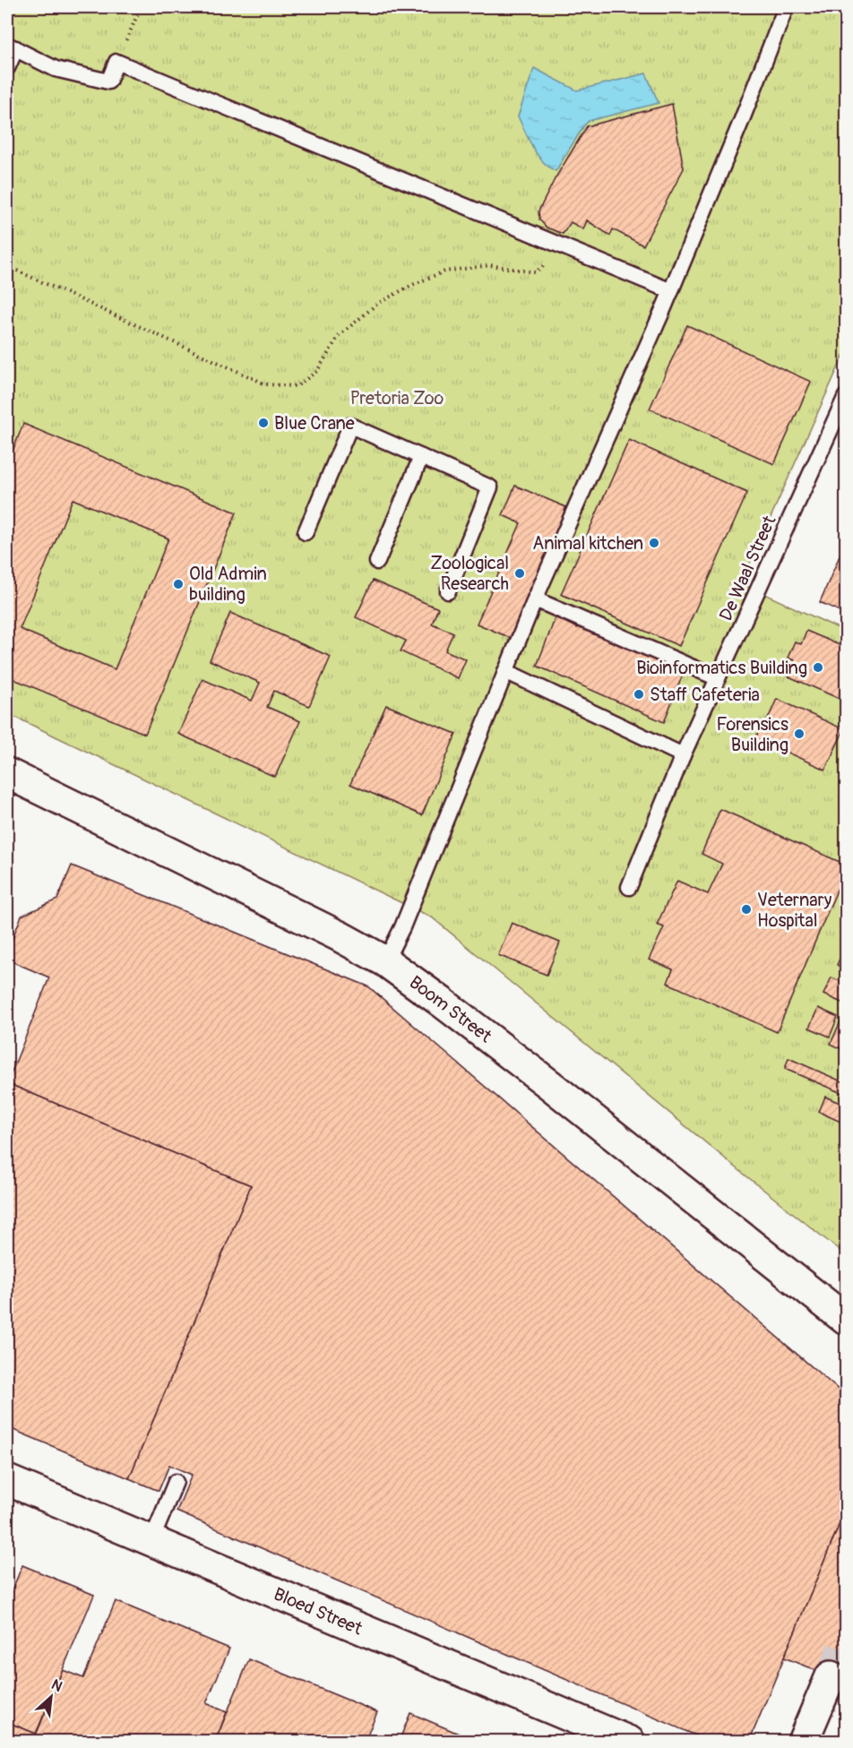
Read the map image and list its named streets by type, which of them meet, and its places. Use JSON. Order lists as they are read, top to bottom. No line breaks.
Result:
{"streets":{"main road":["Boom Street","Bloed Street"],"lane":["De Waal Street"]},"parks":["Pretoria Zoo"],"places":["Blue Crane","Animal kitchen","Zoological Research","Old Admin building","Bioinformatics Building","Staff Cafeteria","Forensics Building","Veternary Hospital"],"north":"top right"}
